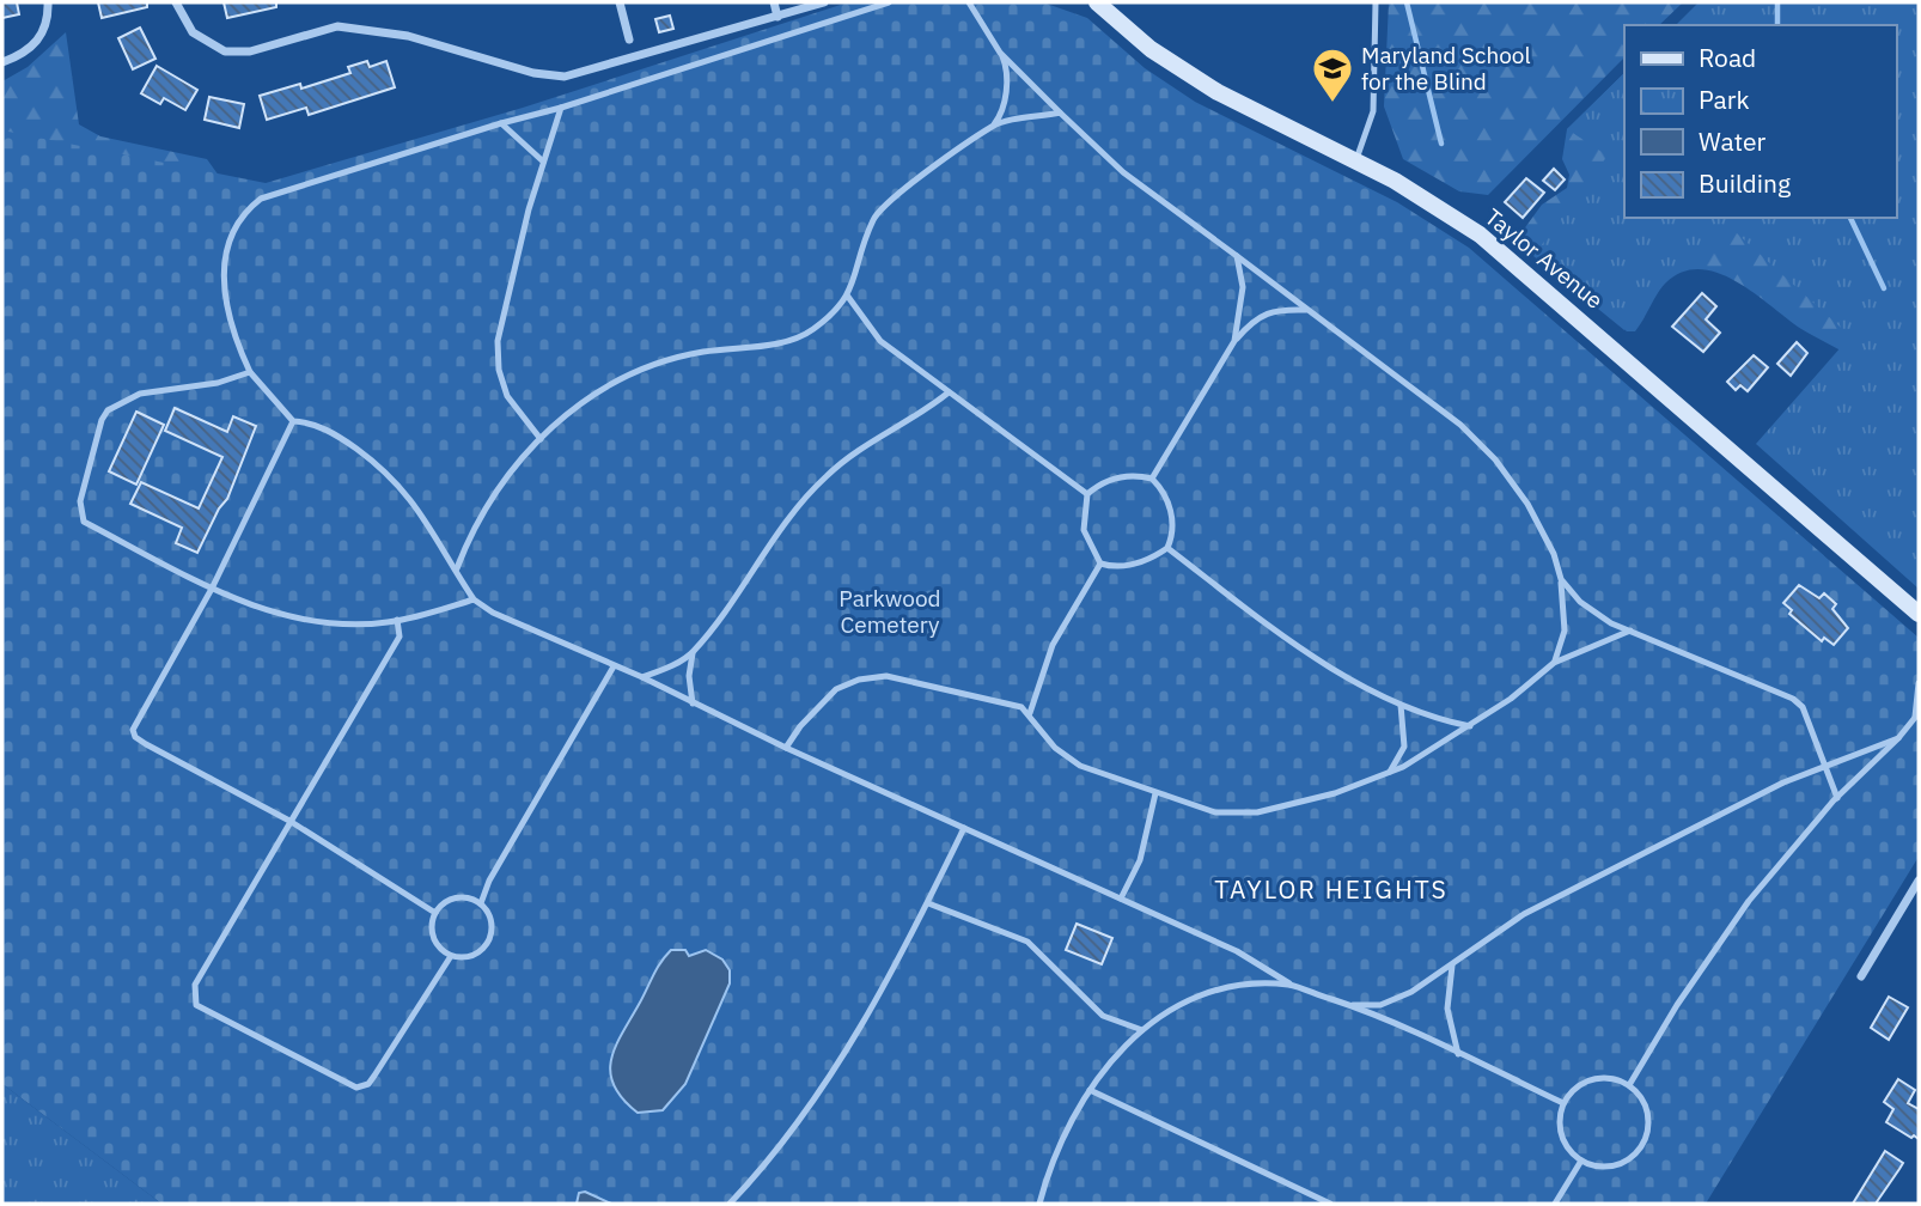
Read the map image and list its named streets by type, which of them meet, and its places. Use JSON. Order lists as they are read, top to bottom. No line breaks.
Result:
{"streets":{"main road":["Taylor Avenue"]},"districts":["TAYLOR HEIGHTS"],"parks":["Parkwood Cemetery"],"places":{"school or university":["Maryland School for the Blind"]},"legend":["Road","Park","Water","Building"]}
